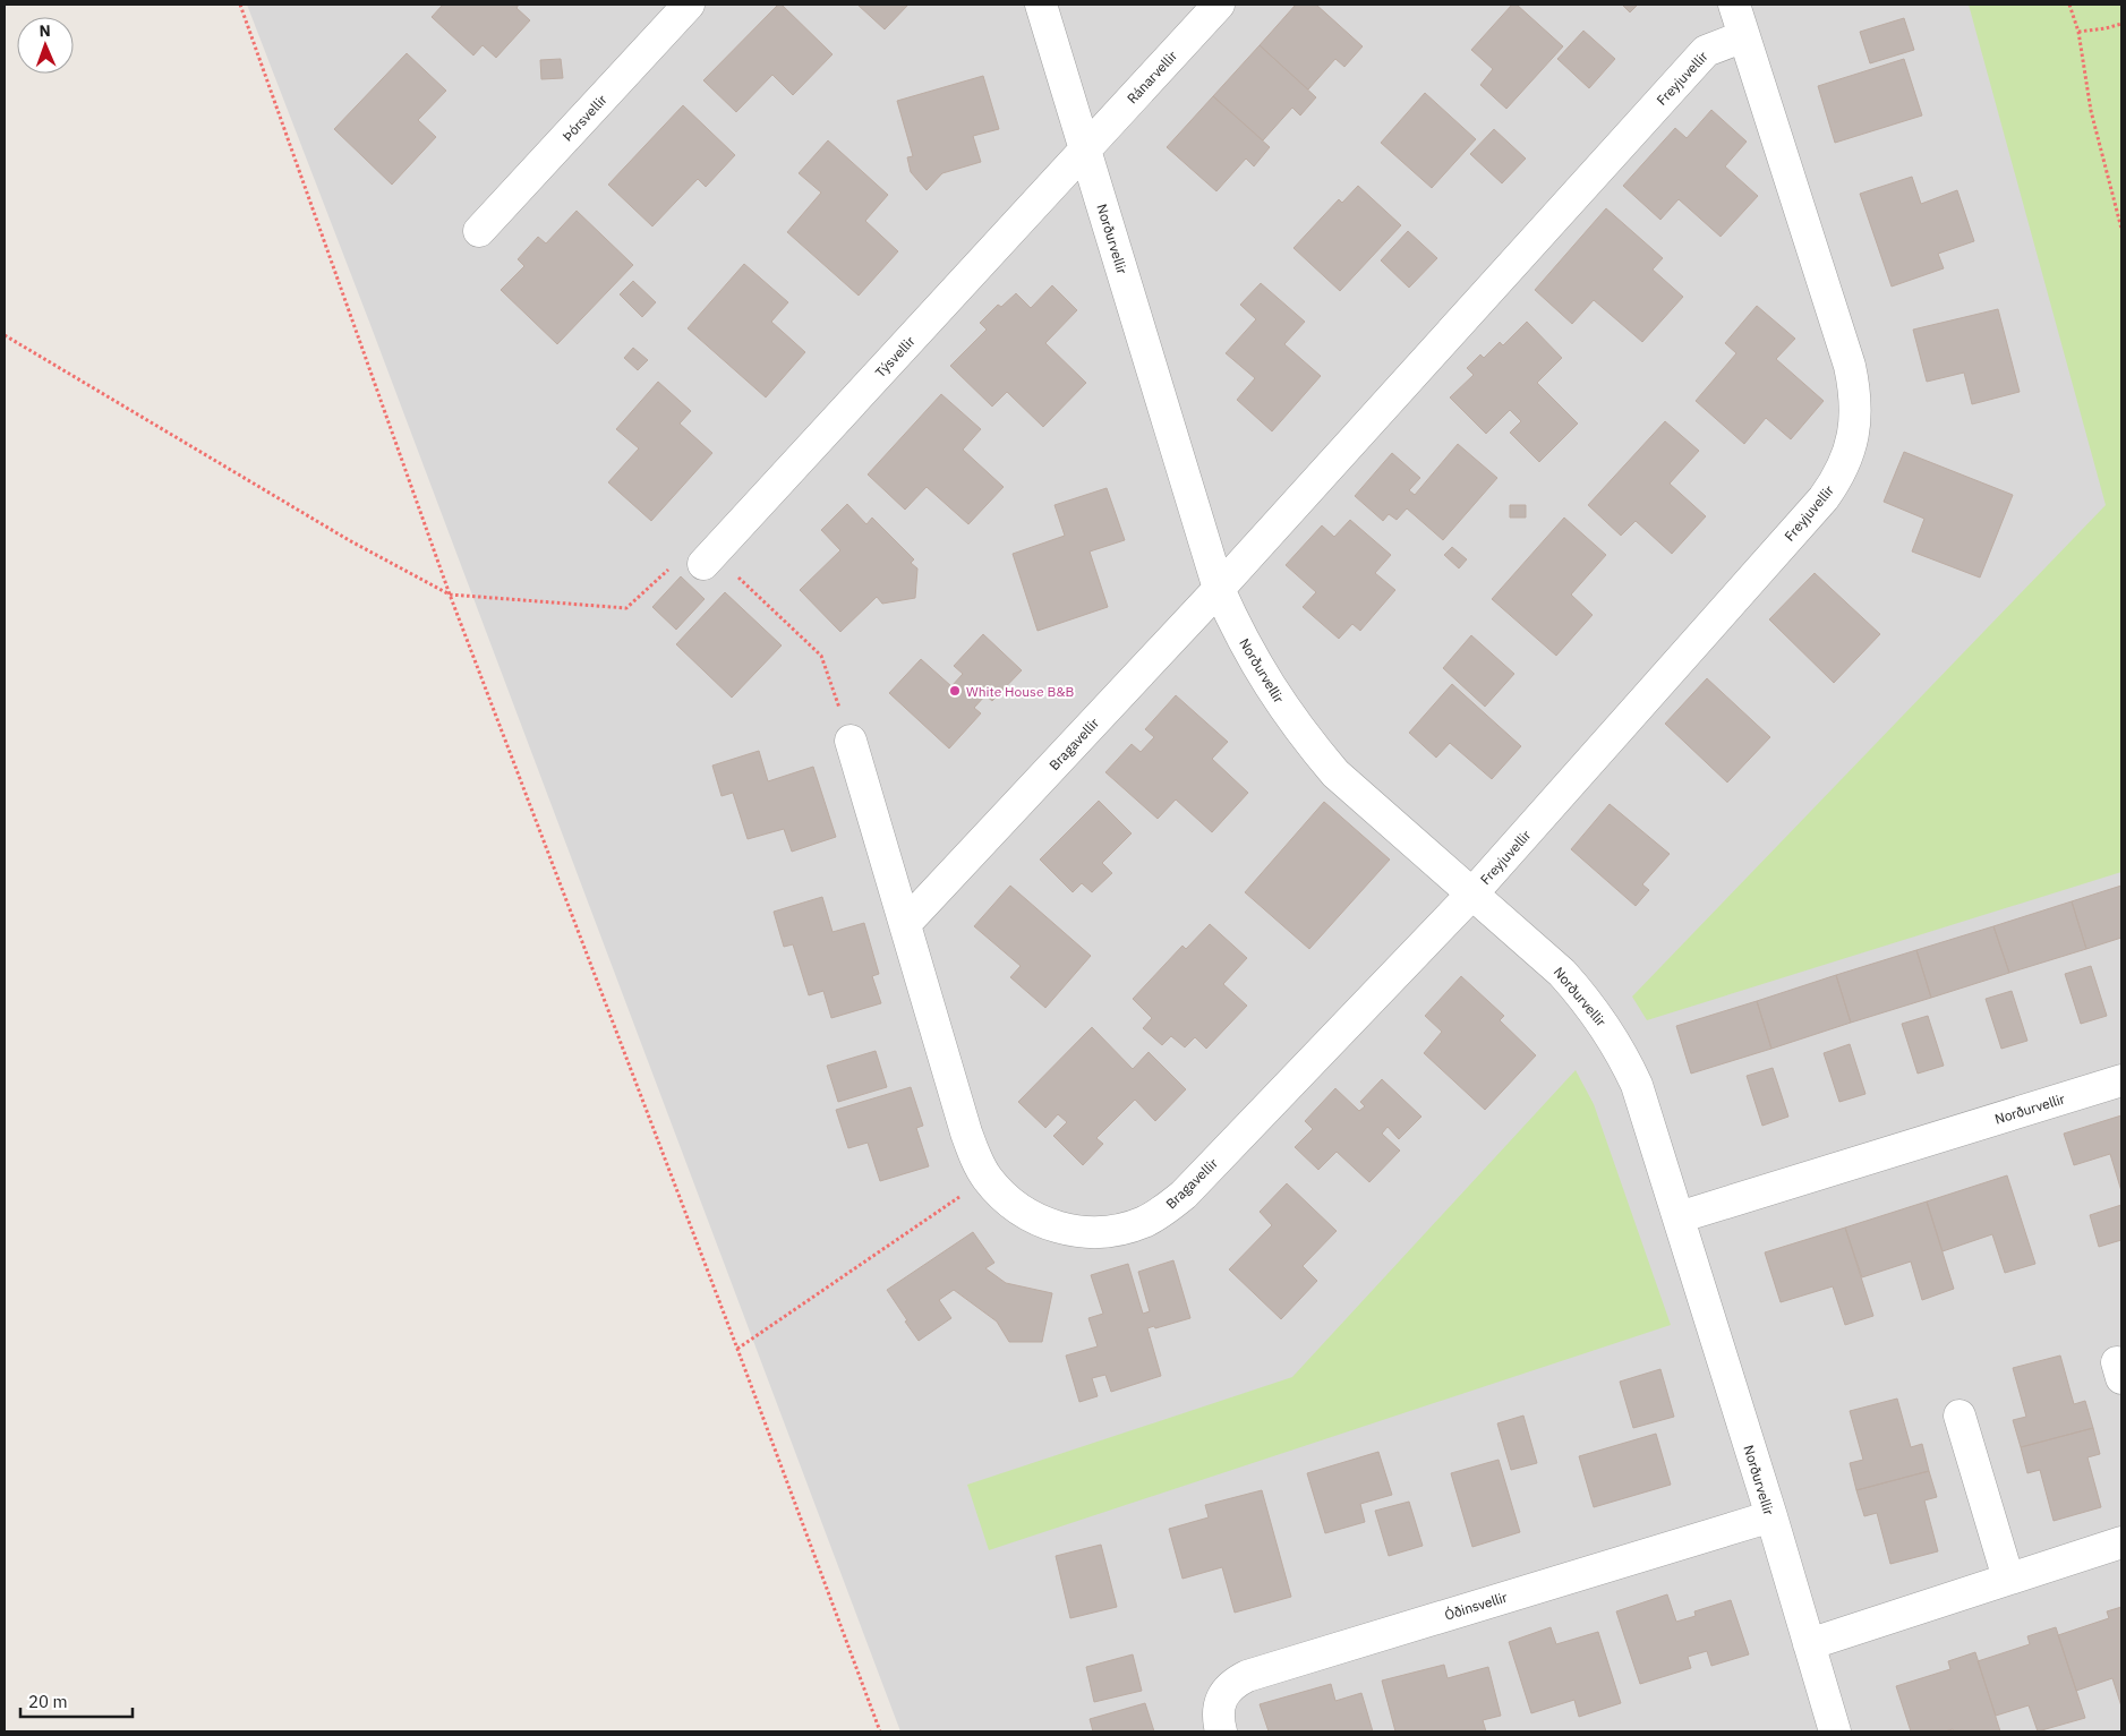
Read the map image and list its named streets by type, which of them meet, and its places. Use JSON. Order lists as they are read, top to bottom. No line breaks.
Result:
{"streets":{"street":["Ránarvellir","Freyjuvellir","Þórsvellir","Norðurvellir","Týsvellir","Bragavellir","Óðinsvellir"]},"crossings":[["Ránarvellir","Norðurvellir"],["Ránarvellir","Týsvellir"],["Freyjuvellir","Norðurvellir"],["Freyjuvellir","Bragavellir"],["Norðurvellir","Týsvellir"],["Norðurvellir","Bragavellir"],["Norðurvellir","Óðinsvellir"]],"places":["White House B&B"],"scale_bar":"20 m","north":"top"}
